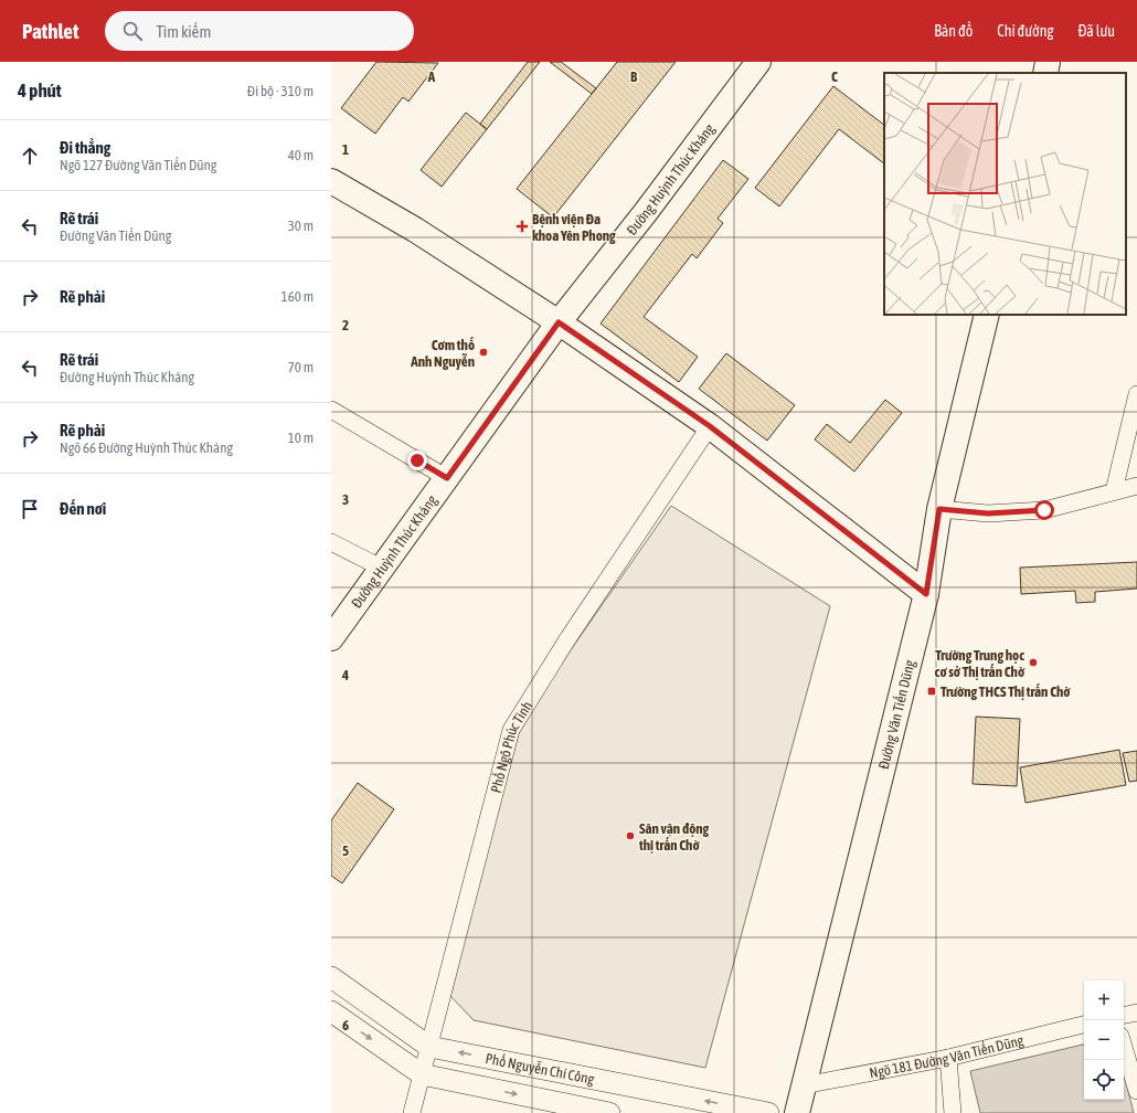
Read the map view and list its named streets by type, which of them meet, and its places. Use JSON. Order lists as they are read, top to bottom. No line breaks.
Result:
{"streets":{"main road":["Đường Huỳnh Thúc Kháng","Đường Văn Tiến Dũng"],"street":["Phố Ngô Phúc Tinh","Ngõ 181 Đường Văn Tiến Dũng","Phố Nguyễn Chí Công"]},"crossings":[["Đường Văn Tiến Dũng","Ngõ 181 Đường Văn Tiến Dũng"],["Phố Ngô Phúc Tinh","Phố Nguyễn Chí Công"]],"places":{"health":["Bệnh viện Đa khoa Yên Phong"],"other":["Cơm thố Anh Nguyễn","Trường Trung học cơ sở Thị trấn Chờ","Sân vận động thị trấn Chờ"],"transit":["Trường THCS Thị trấn Chờ"]},"page":{"header":"Pathlet","search":"Tìm kiếm","nav":["Bản đồ","Chỉ đường","Đã lưu"],"heading":["4 phút","Đi bộ · 310 m"],"list":[["Đi thẳng","Ngõ 127 Đường Văn Tiến Dũng","40 m"],["Rẽ trái","Đường Văn Tiến Dũng","30 m"],["Rẽ phải","160 m"],["Rẽ trái","Đường Huỳnh Thúc Kháng","70 m"],["Rẽ phải","Ngõ 66 Đường Huỳnh Thúc Kháng","10 m"],"Đến nơi"],"map_buttons":["+","−"]},"grid":{"columns":["A","B","C"],"rows":["1","2","3","4","5","6"]}}
